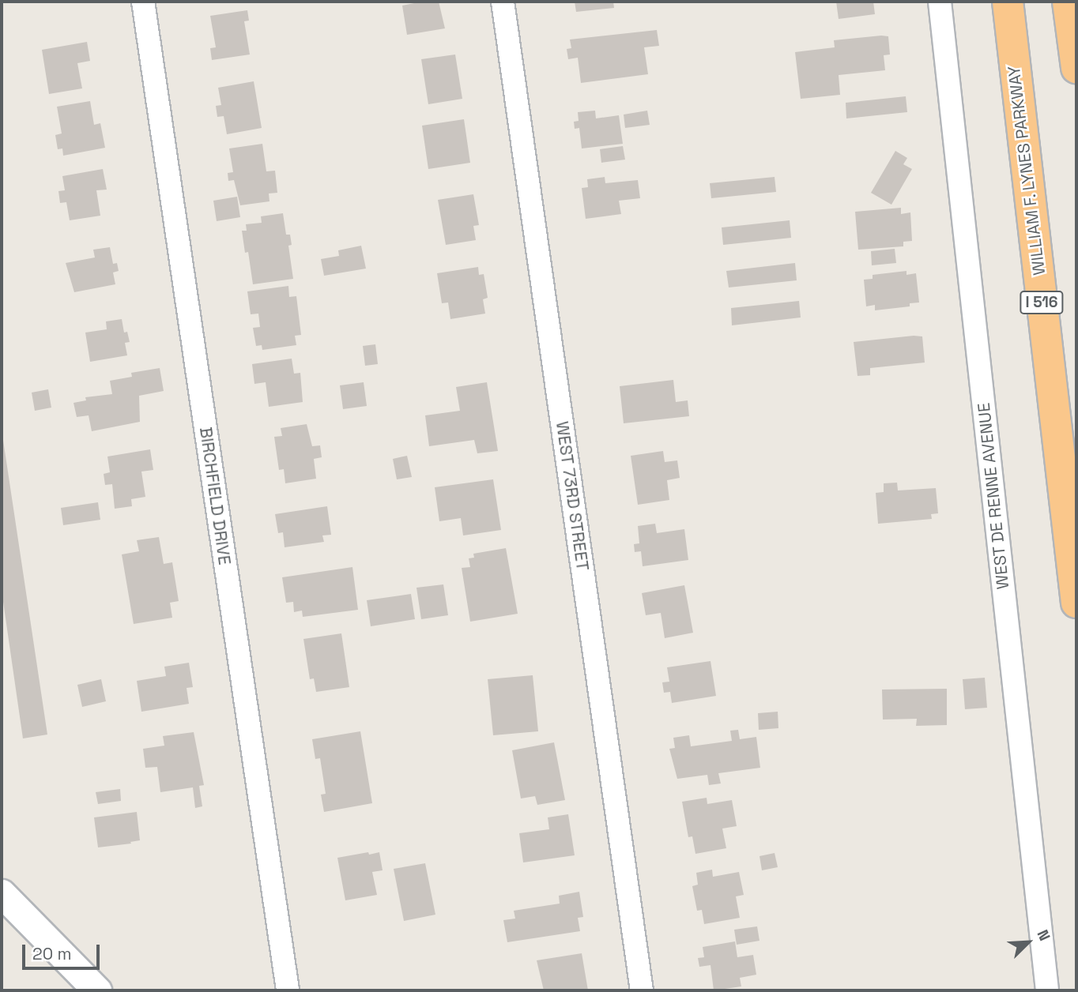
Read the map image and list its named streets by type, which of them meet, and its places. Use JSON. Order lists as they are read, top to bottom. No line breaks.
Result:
{"streets":{"highway":["WILLIAM F. LYNES PARKWAY","I 516"],"street":["BIRCHFIELD DRIVE","WEST 73RD STREET","WEST DE RENNE AVENUE"]},"scale_bar":"20 m","north":"top right"}
